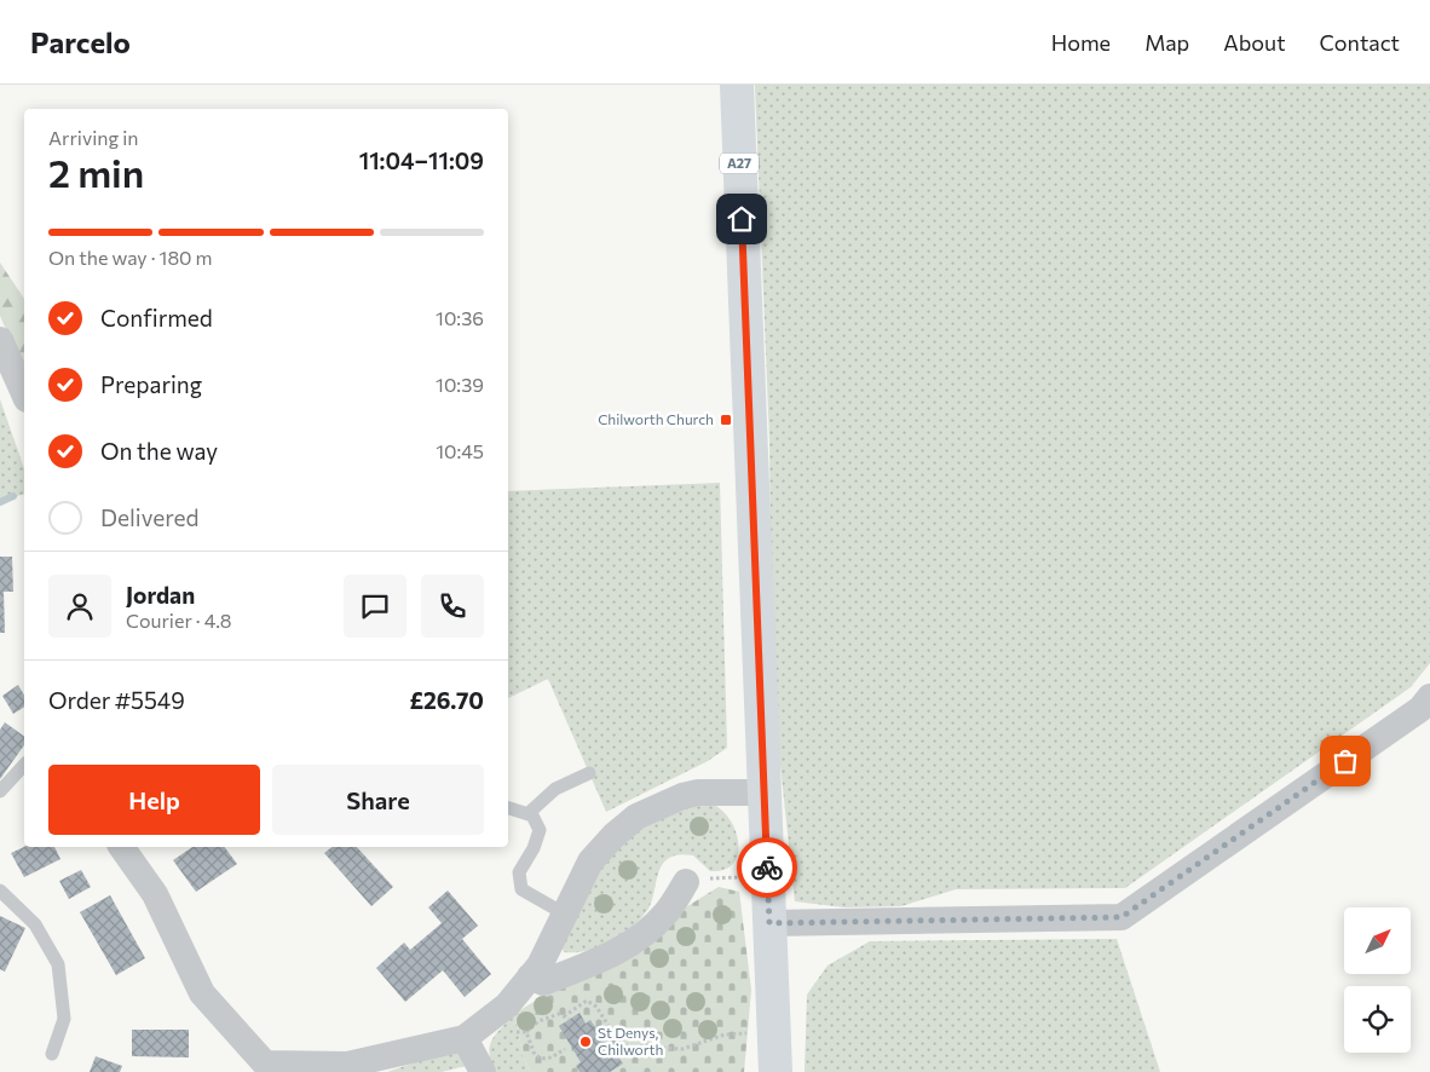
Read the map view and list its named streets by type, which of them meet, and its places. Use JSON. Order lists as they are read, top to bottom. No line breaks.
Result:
{"streets":{"main road":["A27"]},"places":{"transit":["Chilworth Church"],"other":["St Denys, Chilworth"]},"north":"top right","page":{"header":"Parcelo","nav":["Home","Map","About","Contact"],"heading":["2 min","Arriving in","11:04–11:09"],"panel":["Jordan","Courier · 4.8","Order #5549","£26.70"],"bar":"On the way · 180 m","list":[["Confirmed","10:36"],["Preparing","10:39"],["On the way","10:45"],"Delivered"],"buttons":["Help","Share"]}}
